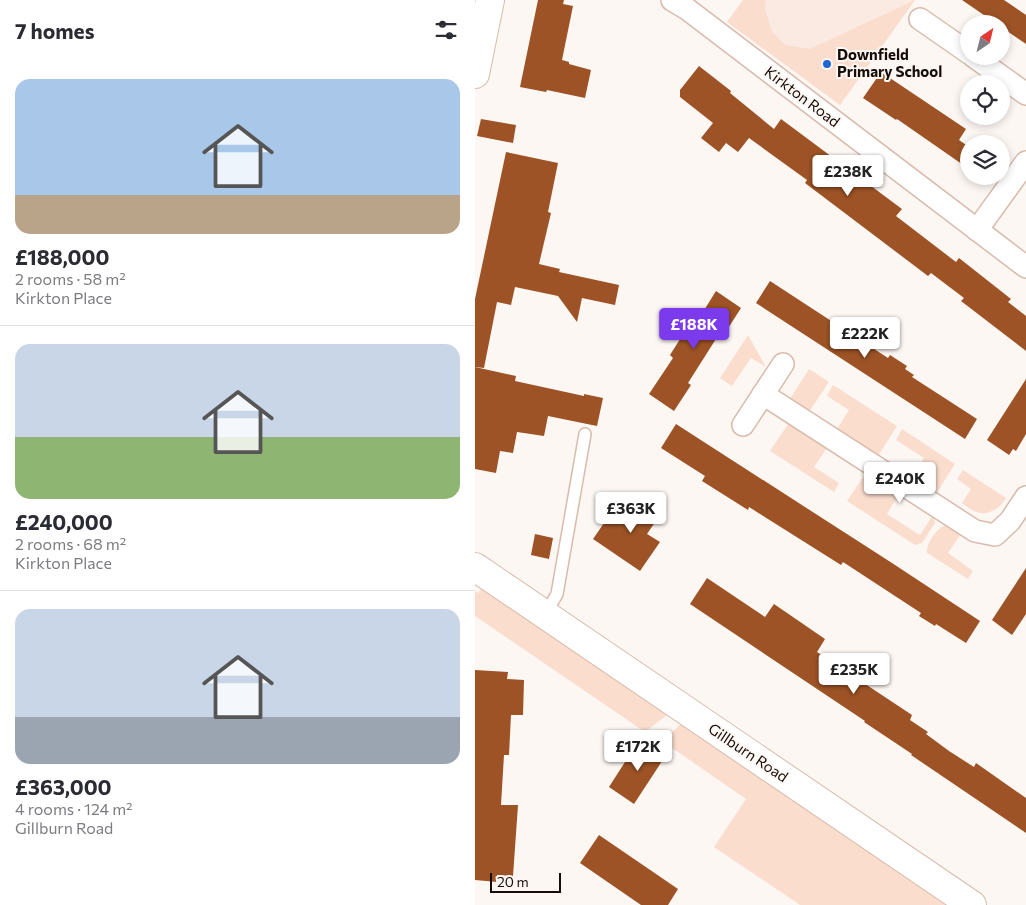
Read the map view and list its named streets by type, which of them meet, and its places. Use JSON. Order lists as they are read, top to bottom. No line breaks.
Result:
{"streets":{"street":["Kirkton Road","Gillburn Road"]},"places":["Downfield Primary School"],"scale_bar":"20 m","north":"top right","page":{"heading":"7 homes","list":[{"name":"£188,000","note":"2 rooms · 58 m² · Kirkton Place"},{"name":"£240,000","note":"2 rooms · 68 m² · Kirkton Place"},{"name":"£363,000","note":"4 rooms · 124 m² · Gillburn Road"}],"price":["£238K","£188K","£222K","£240K","£363K","£235K","£172K"],"scale":"20 m"}}
